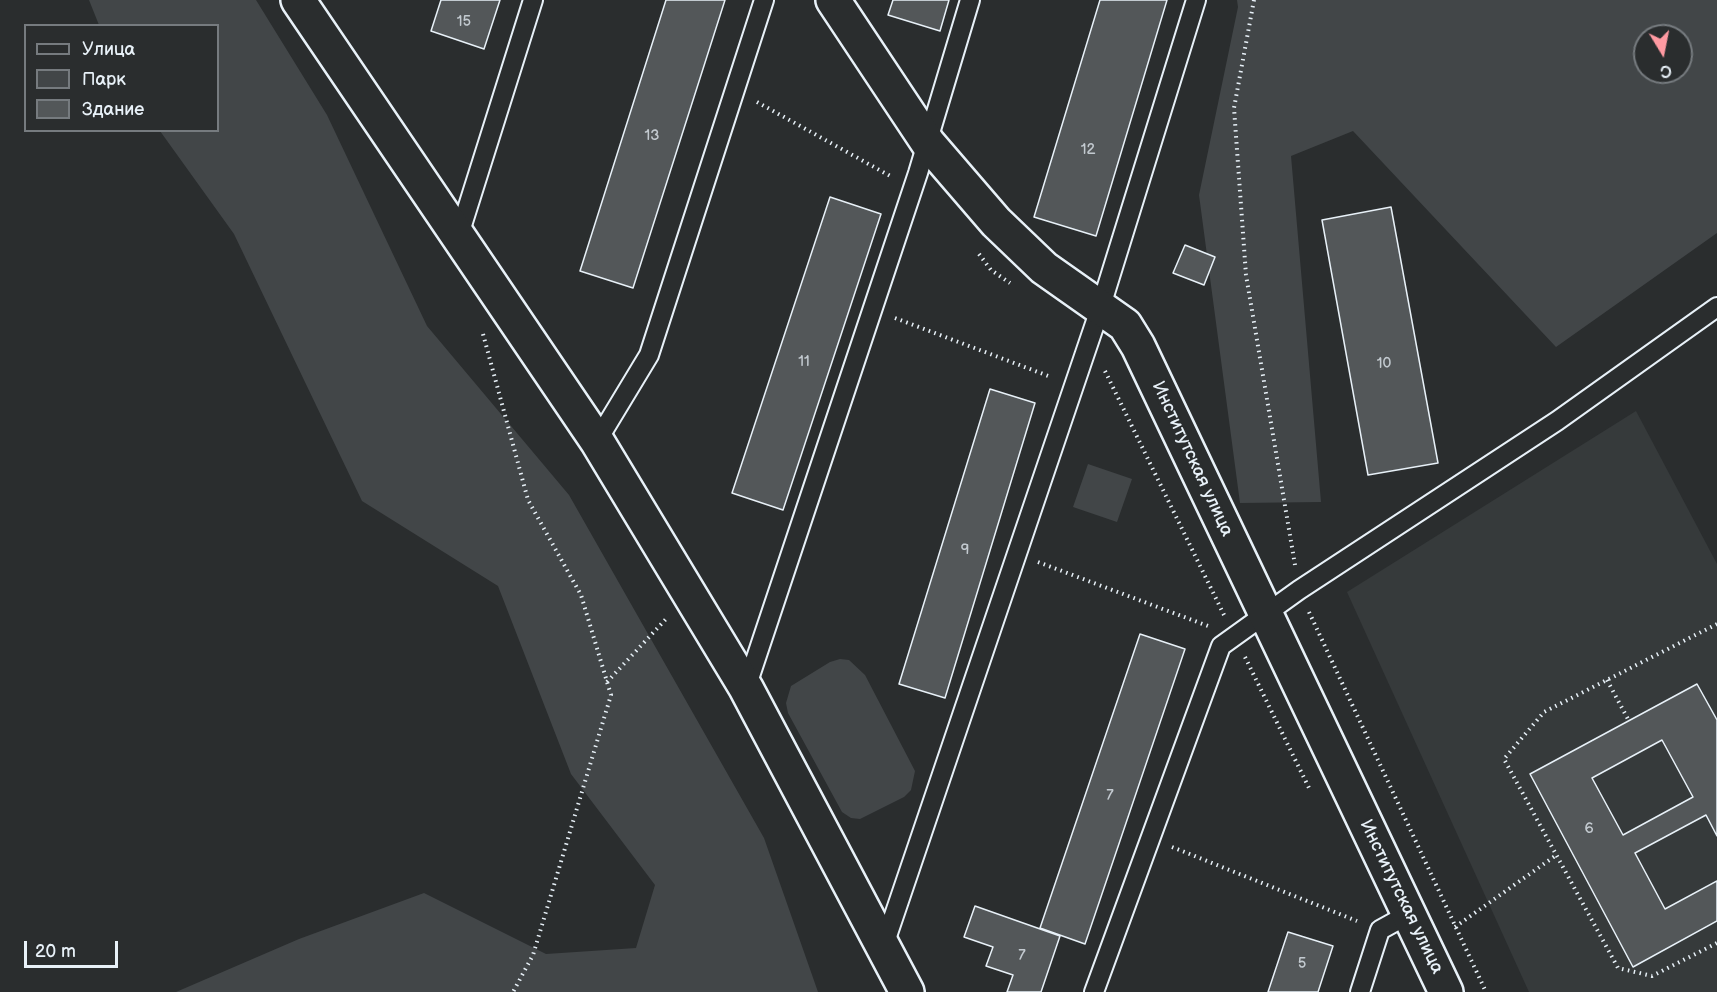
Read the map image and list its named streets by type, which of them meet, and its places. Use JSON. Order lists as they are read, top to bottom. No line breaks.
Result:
{"streets":{"street":["Институтская улица"]},"house_numbers":["15","13","12","11","10","9","7","6","7","5"],"legend":["Улица","Парк","Здание"],"scale_bar":"20 m","north":"bottom"}
